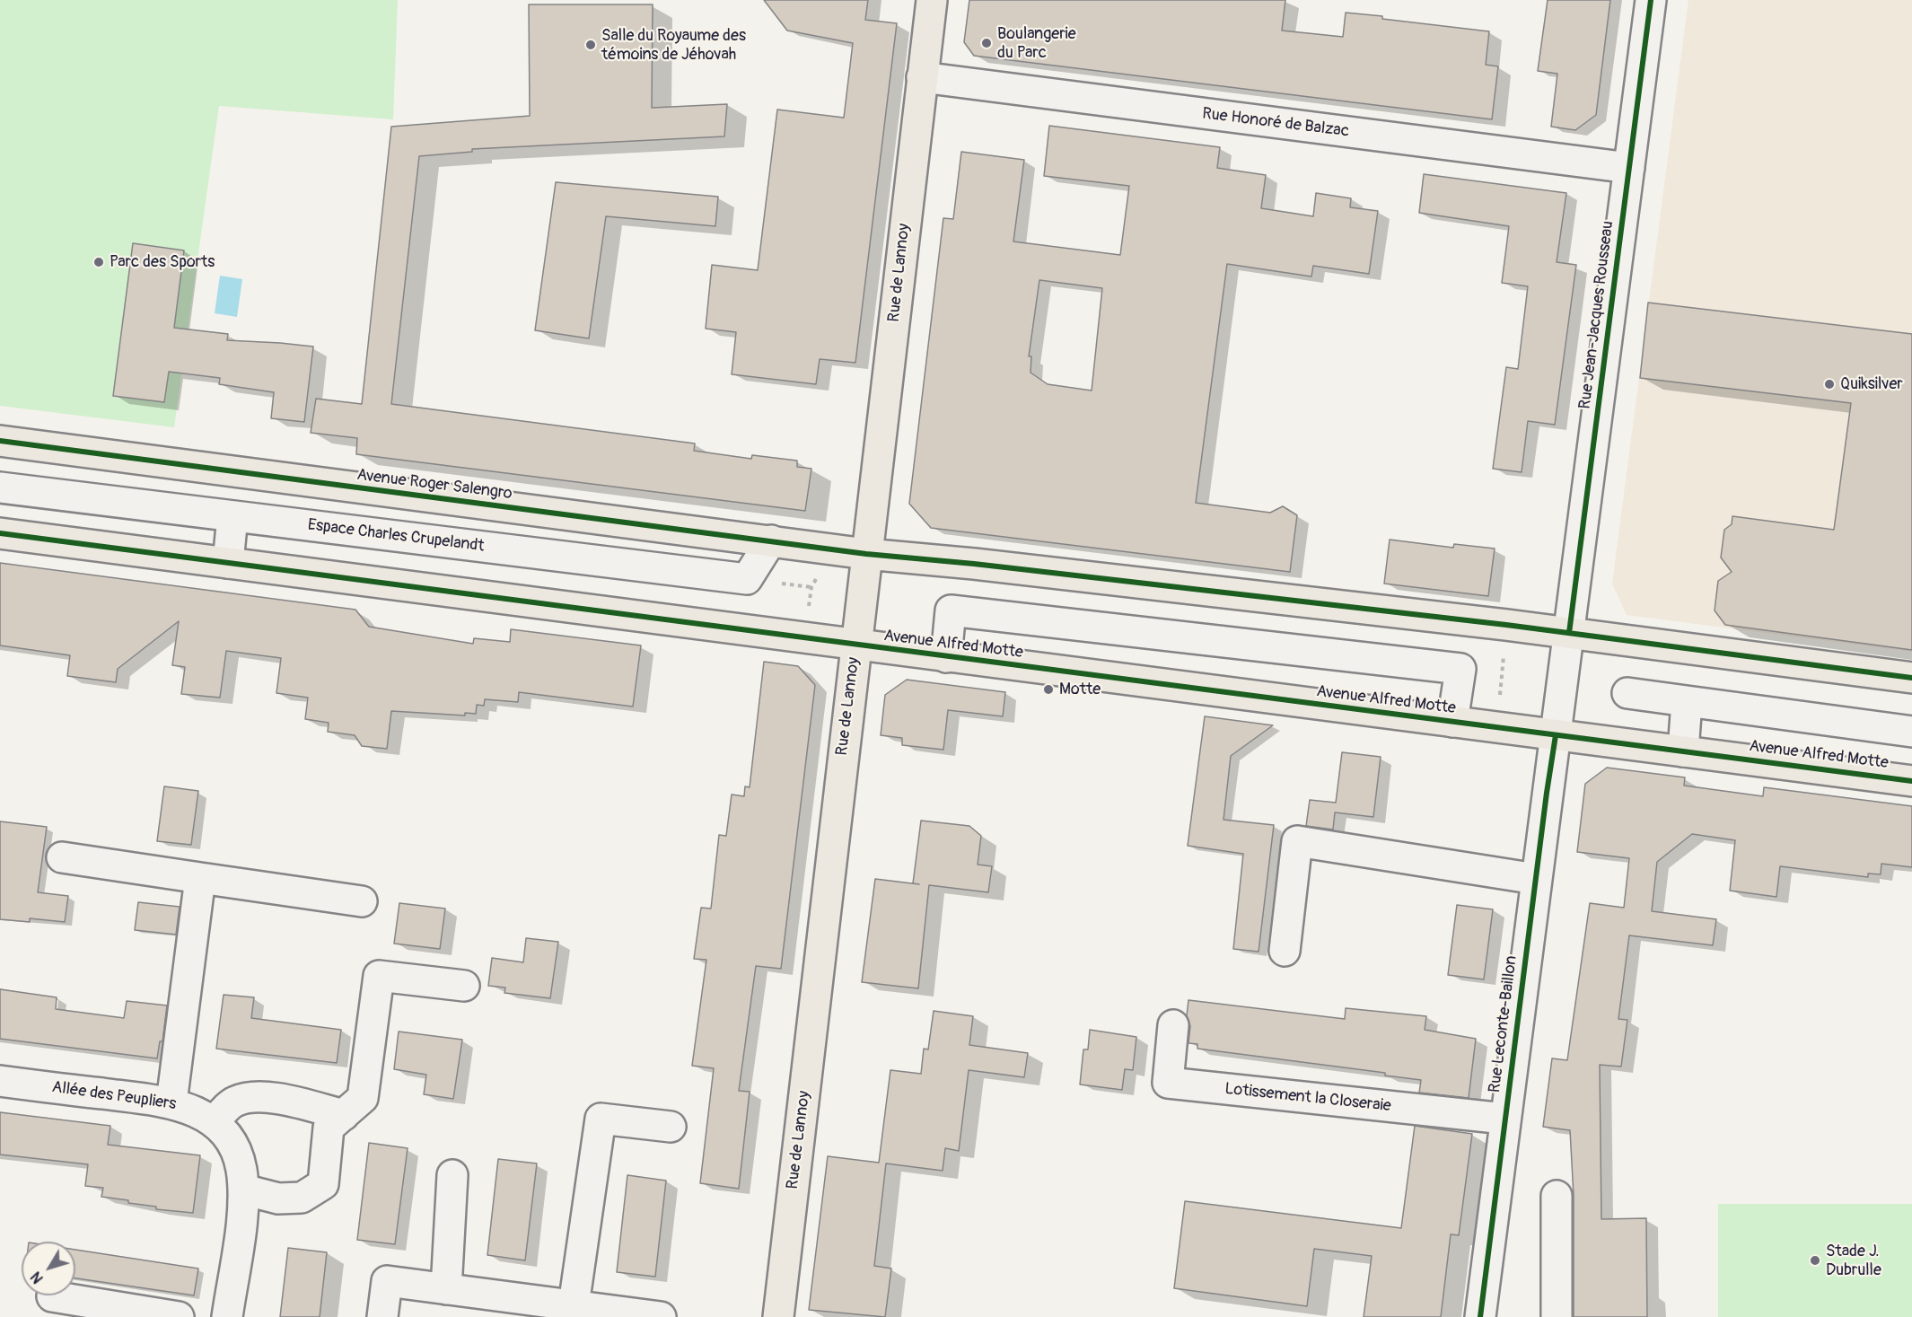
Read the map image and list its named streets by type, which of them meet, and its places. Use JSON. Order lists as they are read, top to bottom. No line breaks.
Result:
{"streets":{"main road":["Rue de Lannoy","Avenue Roger Salengro","Avenue Alfred Motte"],"street":["Rue Honoré de Balzac","Rue Jean-Jacques Rousseau","Espace Charles Crupelandt","Rue Leconte-Baillon","Allée des Peupliers","Lotissement la Closeraie"]},"crossings":[["Rue Honoré de Balzac","Rue de Lannoy"],["Rue Honoré de Balzac","Rue Jean-Jacques Rousseau"],["Rue de Lannoy","Avenue Roger Salengro"],["Rue de Lannoy","Avenue Alfred Motte"],["Rue Jean-Jacques Rousseau","Rue Leconte-Baillon"],["Avenue Roger Salengro","Espace Charles Crupelandt"],["Avenue Alfred Motte","Rue Leconte-Baillon"],["Rue Leconte-Baillon","Lotissement la Closeraie"]],"places":["Boulangerie du Parc","Salle du Royaume des témoins de Jéhovah","Parc des Sports","Quiksilver","Motte","Stade J. Dubrulle"],"north":"bottom left"}
